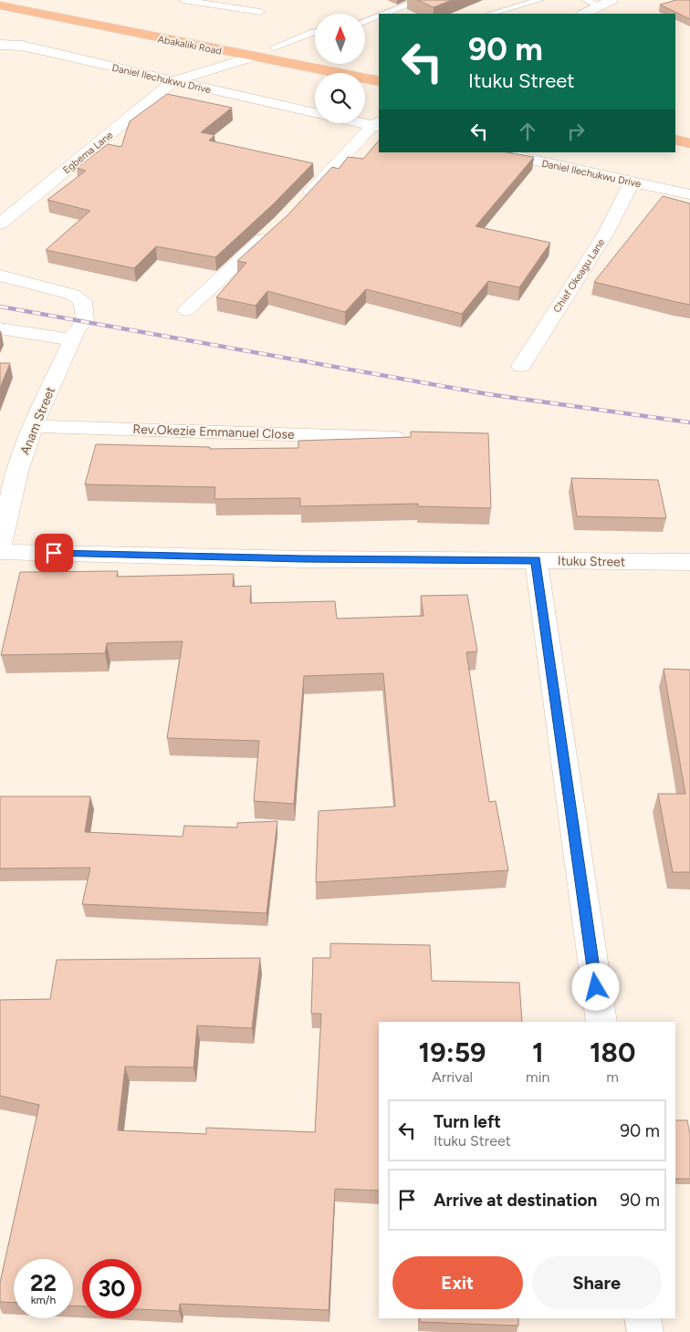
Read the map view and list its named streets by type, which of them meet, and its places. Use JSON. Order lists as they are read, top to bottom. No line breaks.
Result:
{"streets":{"highway":["Abakaliki Road"],"street":["Daniel Ilechukwu Drive","Egbema Lane","Chief Okeagu Lane","Anam Street","Rev.Okezie Emmanuel Close","Ituku Street"]},"crossings":[["Daniel Ilechukwu Drive","Egbema Lane"],["Daniel Ilechukwu Drive","Chief Okeagu Lane"],["Anam Street","Rev.Okezie Emmanuel Close"]],"north":"top","page":{"turn":["90 m","Ituku Street"],"eta":["19:59","Arrival","1","min","180","m"],"list":[{"name":"Turn left","note":"Ituku Street","value":"90 m"},{"name":"Arrive at destination","value":"90 m"}],"buttons":["Exit","Share"],"speed":"22 km/h","limit":"30"}}
